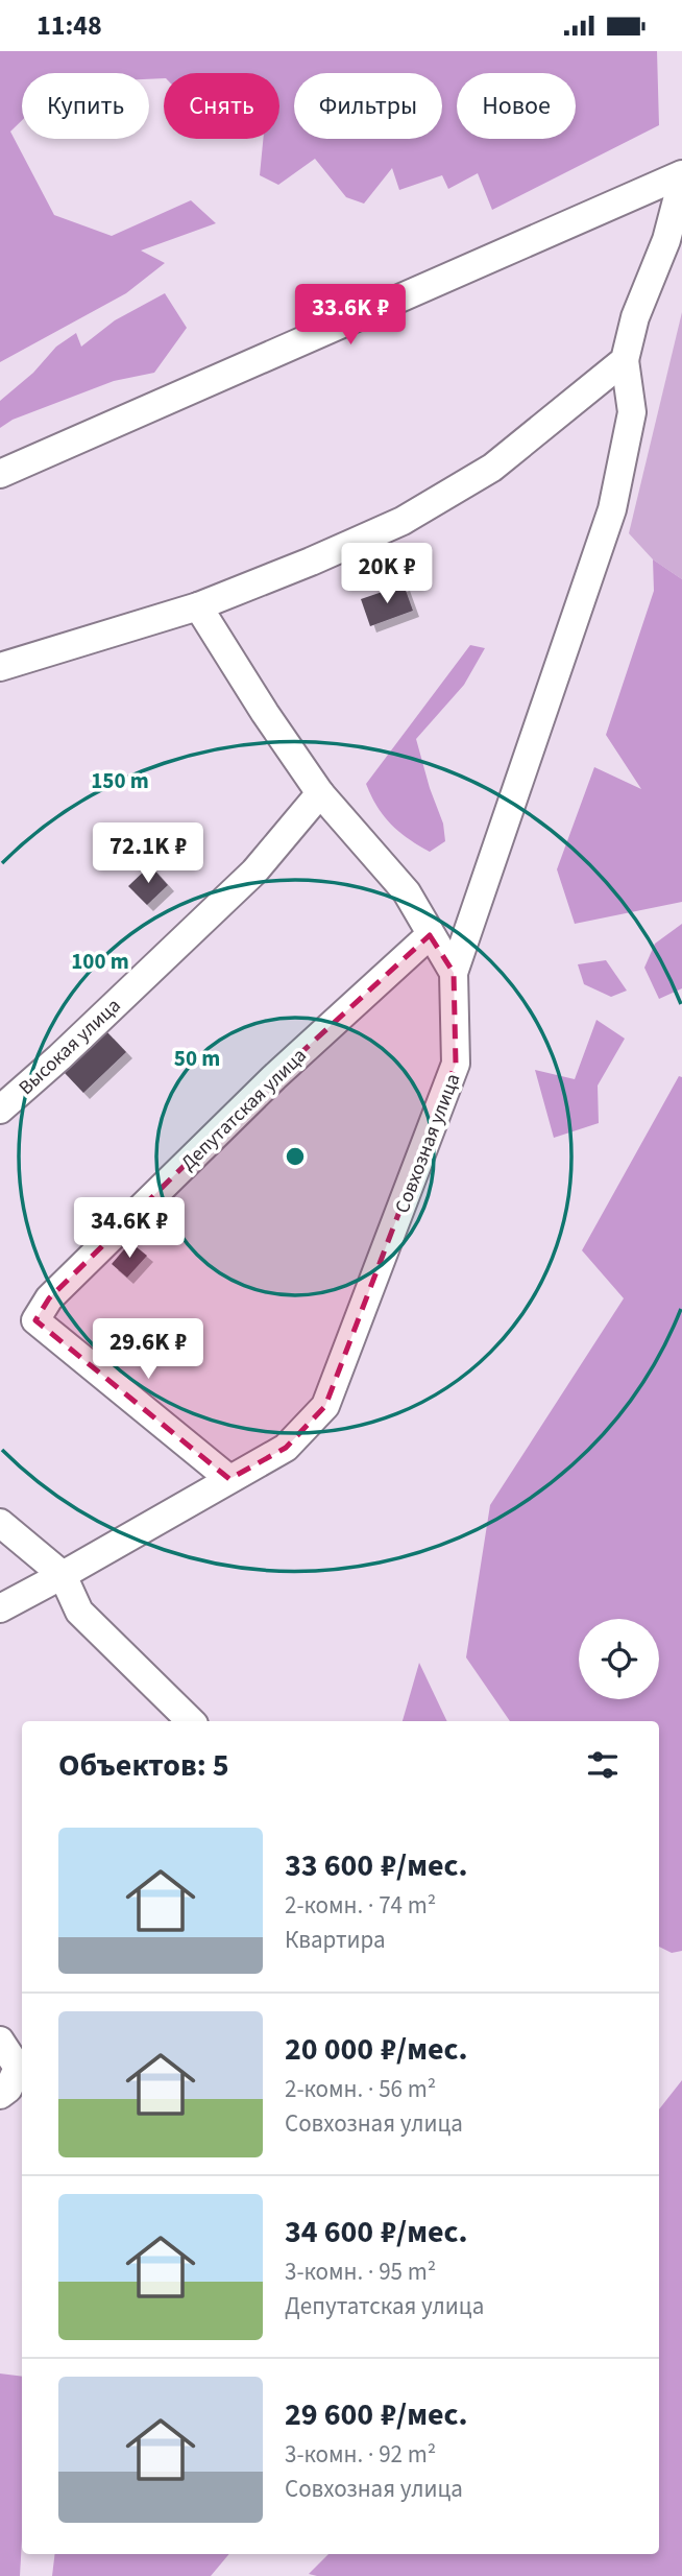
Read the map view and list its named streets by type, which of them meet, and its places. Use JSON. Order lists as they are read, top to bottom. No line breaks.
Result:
{"streets":{"street":["Высокая улица","Депутатская улица","Совхозная улица"]},"crossings":[["Депутатская улица","Совхозная улица"]],"page":{"status":"11:48","chip":["Купить","Снять","Фильтры","Новое"],"price":["33.6K ₽","20K ₽","72.1K ₽","34.6K ₽","29.6K ₽"],"heading":"Объектов: 5","list":[{"name":"33 600 ₽/мес.","note":"2-комн. · 74 m² · Квартира"},{"name":"20 000 ₽/мес.","note":"2-комн. · 56 m² · Совхозная улица"},{"name":"34 600 ₽/мес.","note":"3-комн. · 95 m² · Депутатская улица"},{"name":"29 600 ₽/мес.","note":"3-комн. · 92 m² · Совхозная улица"}]},"rings":["150 m","100 m","50 m"]}
